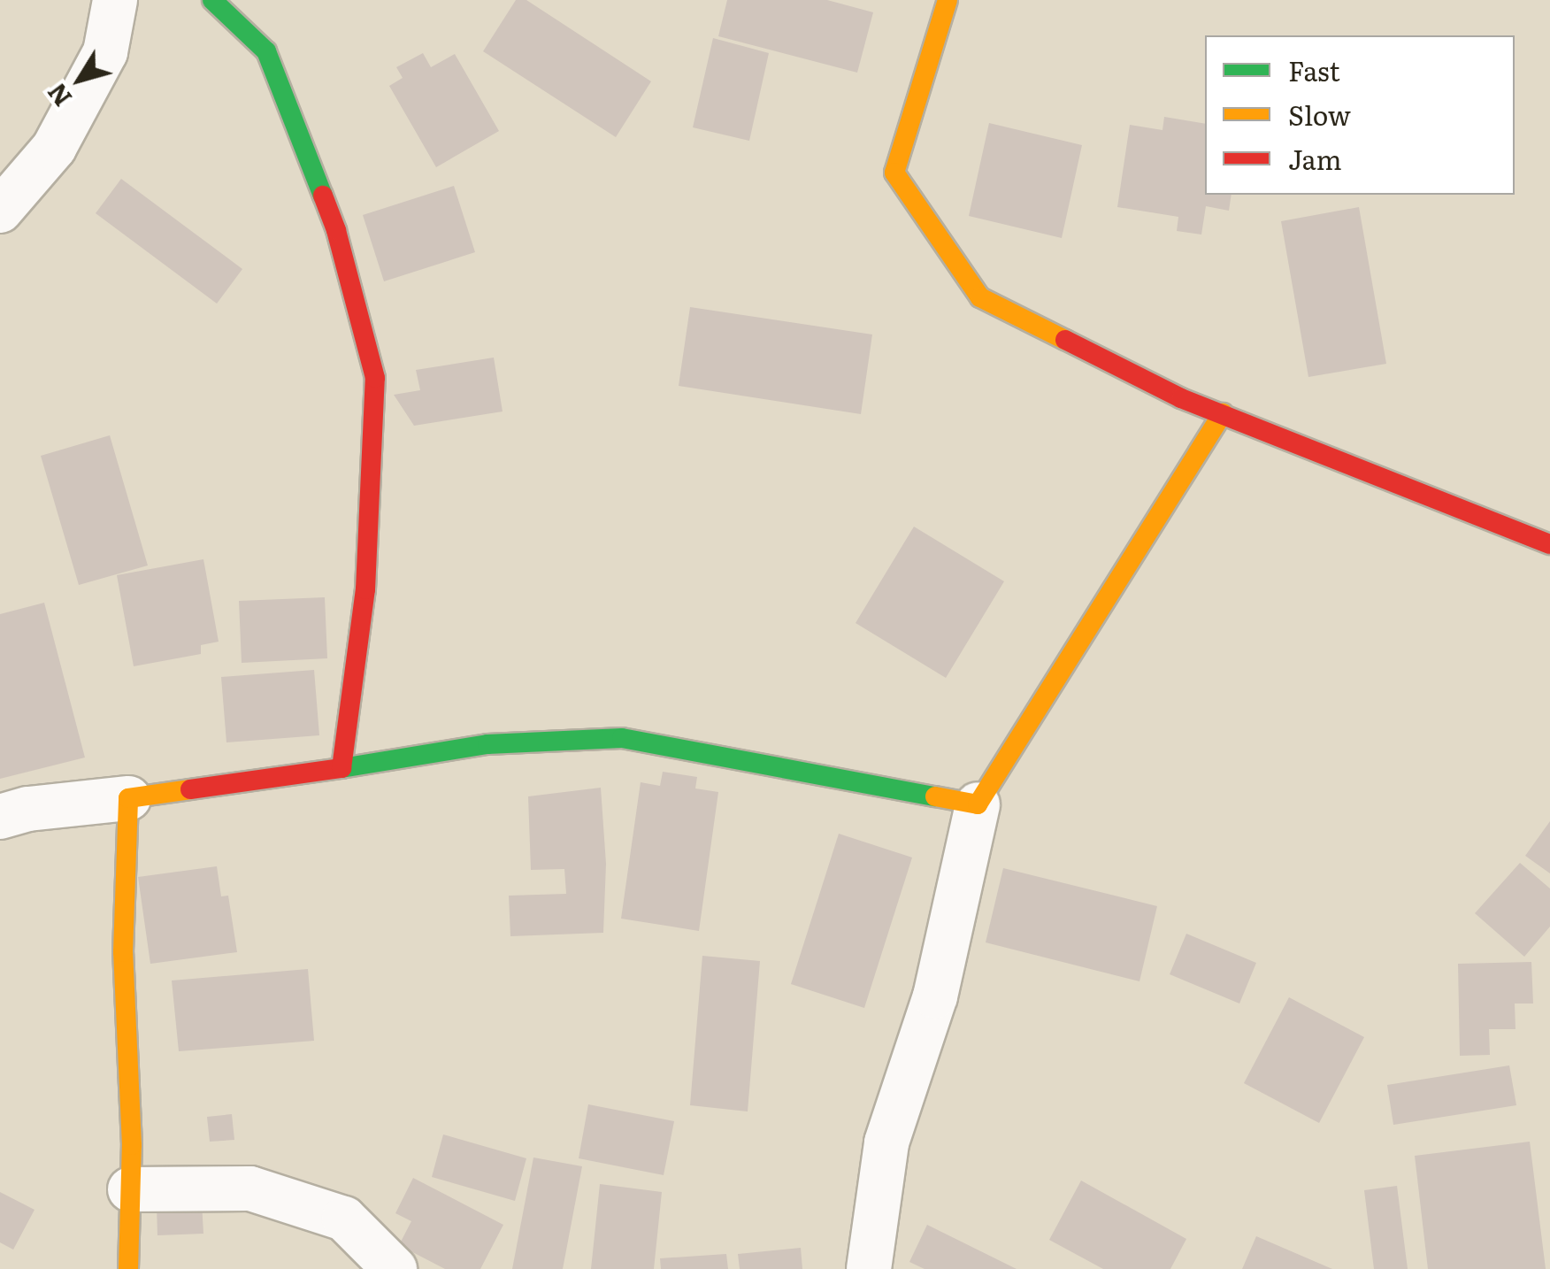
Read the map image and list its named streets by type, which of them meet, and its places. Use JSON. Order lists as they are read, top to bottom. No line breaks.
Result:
{"legend":["Fast","Slow","Jam"],"north":"bottom left"}
